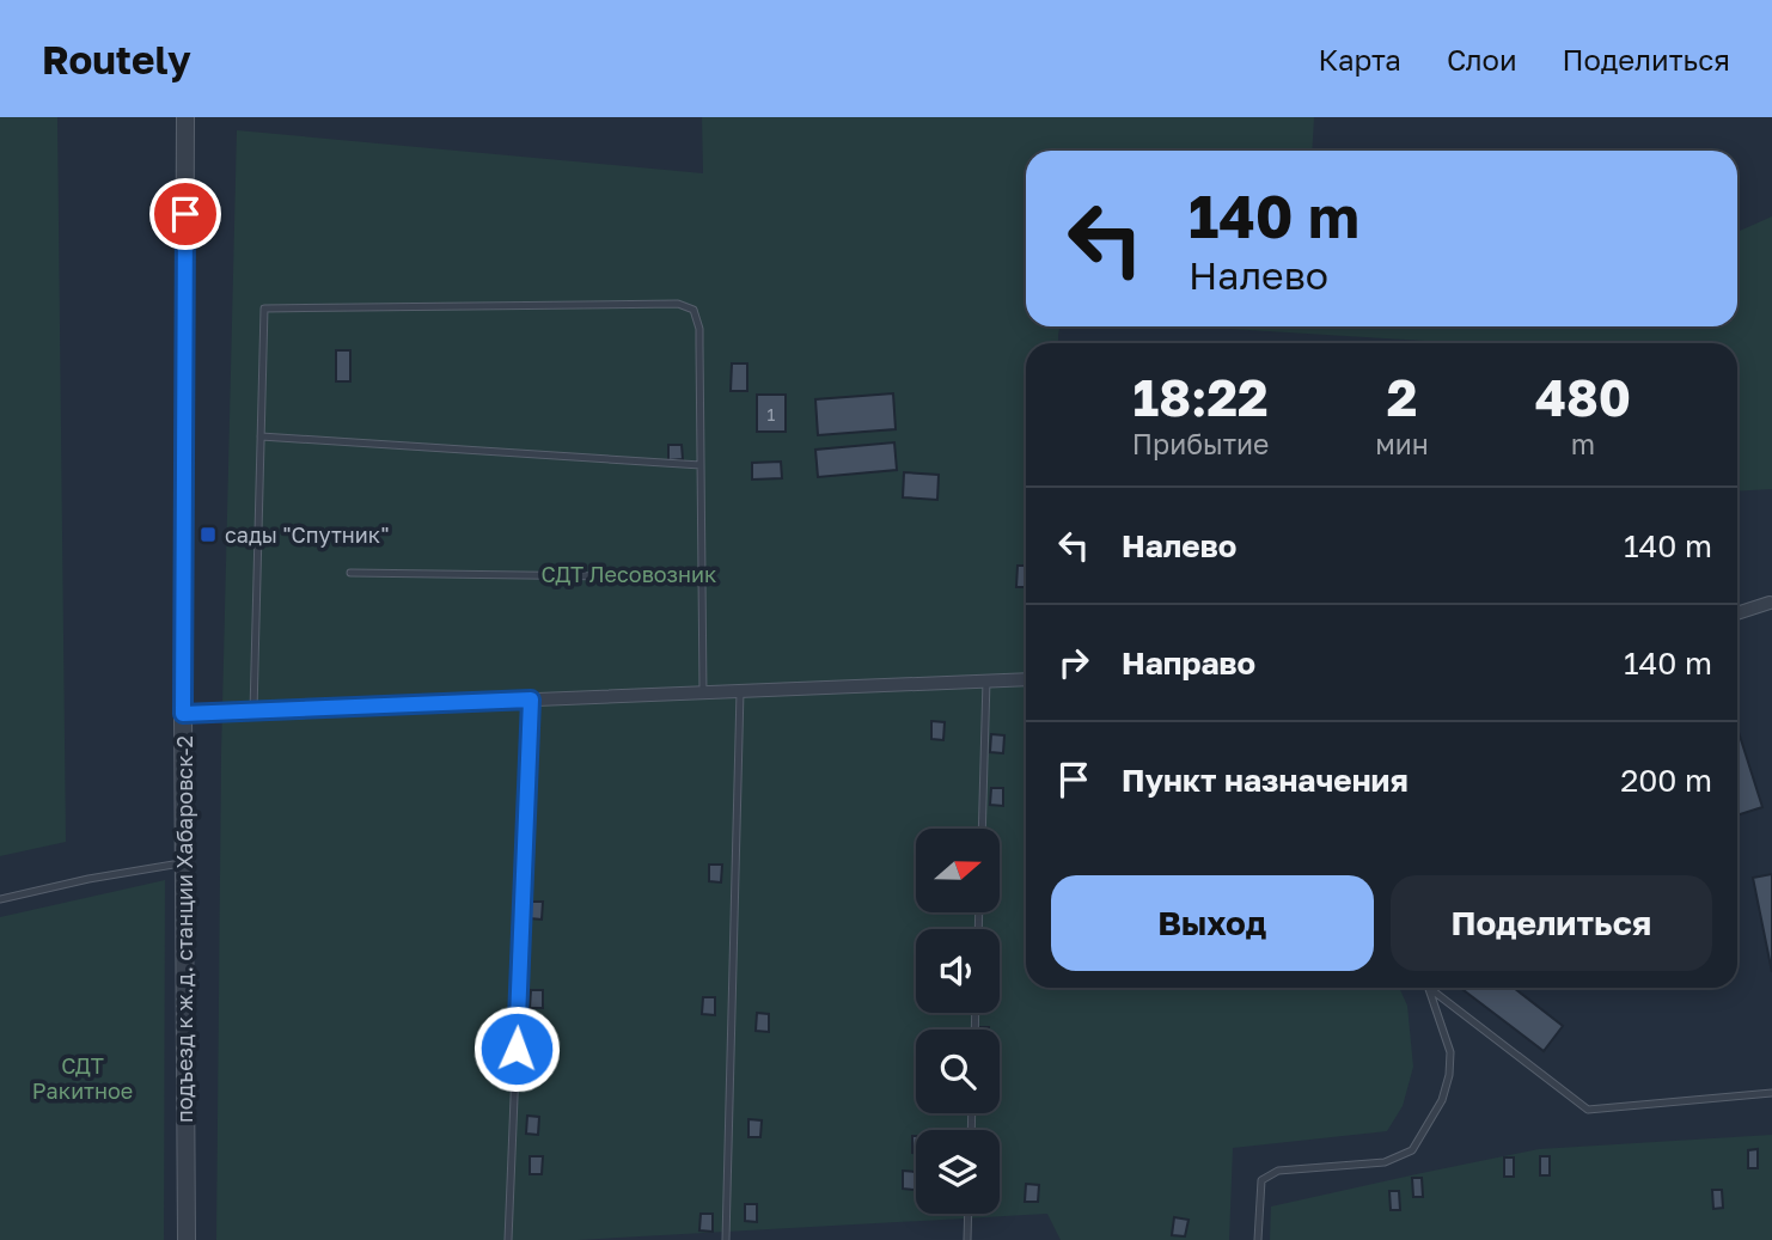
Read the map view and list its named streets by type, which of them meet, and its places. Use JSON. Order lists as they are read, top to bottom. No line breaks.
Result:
{"streets":{"street":["подъезд к ж.д. станции Хабаровск-2"]},"parks":["СДТ Лесовозник","СДТ Ракитное"],"places":{"transit":["сады \"Спутник\""]},"house_numbers":["1"],"north":"right","page":{"header":"Routely","nav":["Карта","Слои","Поделиться"],"turn":["140 m","Налево"],"eta":["18:22","Прибытие","2","мин","480","m"],"list":[{"name":"Налево","value":"140 m"},{"name":"Направо","value":"140 m"},{"name":"Пункт назначения","value":"200 m"}],"buttons":["Выход","Поделиться"]}}
